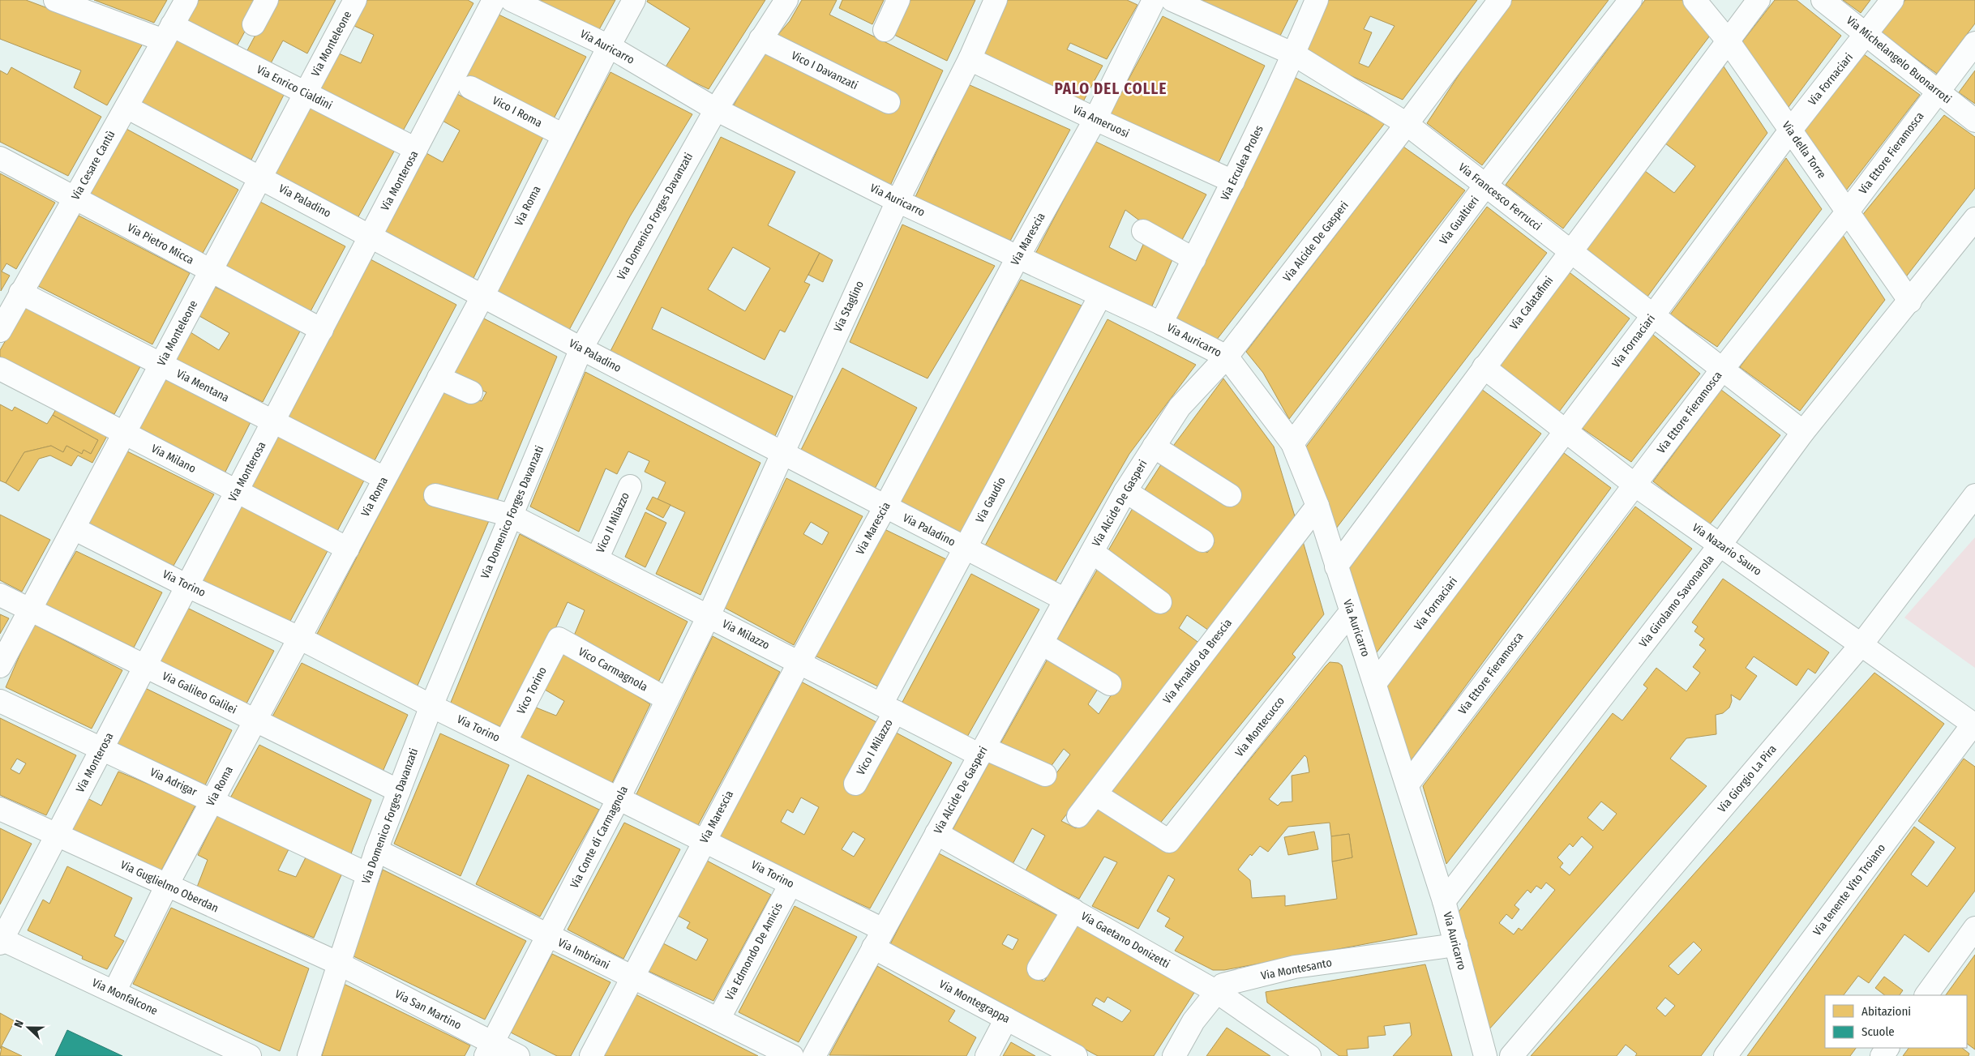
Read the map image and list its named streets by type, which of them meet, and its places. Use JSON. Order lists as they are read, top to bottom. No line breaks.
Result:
{"streets":{"street":["Via Monteleone","Via Auricarro","Via Michelangelo Buonarroti","Vico I Davanzati","Via Fornaciari","Via Enrico Cialdini","Vico I Roma","Via Ameruosi","Via della Torre","Via Ettore Fieramosca","Via Erculea Proles","Via Cesare Cantù","Via Monterosa","Via Francesco Ferrucci","Via Paladino","Via Roma","Via Domenico Forges Davanzati","Via Gualtieri","Via Marescia","Via Alcide De Gasperi","Via Pietro Micca","Via Calatafimi","Via Staglino","Via Mentana","Via Milano","Via Gaudio","Vico II Milazzo","Via Nazario Sauro","Via Torino","Via Girolamo Savonarola","Via Milazzo","Via Arnaldo da Brescia","Vico Carmagnola","Vico Torino","Via Galileo Galilei","Via Montecucco","Vico I Milazzo","Via Giorgio La Pira","Via Adrigar","Via Conte di Carmagnola","Via Guglielmo Oberdan","Via tenente Vito Troiano","Via Gaetano Donizetti","Via Edmondo De Amicis","Via Imbriani","Via Montesanto","Via Monfalcone","Via Montegrappa","Via San Martino"]},"crossings":[["Via Monteleone","Via Enrico Cialdini"],["Via Monteleone","Via Paladino"],["Via Monteleone","Via Pietro Micca"],["Via Monteleone","Via Mentana"],["Via Monteleone","Via Milano"],["Via Monteleone","Via Torino"],["Via Monteleone","Via Galileo Galilei"],["Via Auricarro","Via Fornaciari"],["Via Auricarro","Via Ettore Fieramosca"],["Via Auricarro","Via Erculea Proles"],["Via Auricarro","Via Roma"],["Via Auricarro","Via Domenico Forges Davanzati"],["Via Auricarro","Via Gualtieri"],["Via Auricarro","Via Marescia"],["Via Auricarro","Via Alcide De Gasperi"],["Via Auricarro","Via Calatafimi"],["Via Auricarro","Via Staglino"],["Via Auricarro","Via Gaudio"],["Via Auricarro","Via Girolamo Savonarola"],["Via Auricarro","Via Arnaldo da Brescia"],["Via Auricarro","Via Montecucco"],["Via Auricarro","Via Montesanto"],["Via Michelangelo Buonarroti","Via Fornaciari"],["Via Michelangelo Buonarroti","Via Ettore Fieramosca"],["Vico I Davanzati","Via Domenico Forges Davanzati"],["Via Fornaciari","Via della Torre"],["Via Fornaciari","Via Francesco Ferrucci"],["Via Fornaciari","Via Nazario Sauro"],["Via Enrico Cialdini","Via Cesare Cantù"],["Via Enrico Cialdini","Via Monterosa"],["Vico I Roma","Via Roma"],["Via Ameruosi","Via Erculea Proles"],["Via Ameruosi","Via Marescia"],["Via Ameruosi","Via Staglino"],["Via della Torre","Via Ettore Fieramosca"],["Via della Torre","Via Calatafimi"],["Via della Torre","Via Girolamo Savonarola"],["Via Ettore Fieramosca","Via Francesco Ferrucci"],["Via Ettore Fieramosca","Via Nazario Sauro"],["Via Erculea Proles","Via Francesco Ferrucci"],["Via Cesare Cantù","Via Paladino"],["Via Cesare Cantù","Via Pietro Micca"],["Via Cesare Cantù","Via Mentana"],["Via Monterosa","Via Paladino"],["Via Monterosa","Via Pietro Micca"],["Via Monterosa","Via Mentana"],["Via Monterosa","Via Milano"],["Via Monterosa","Via Torino"],["Via Monterosa","Via Galileo Galilei"],["Via Monterosa","Via Adrigar"],["Via Monterosa","Via Guglielmo Oberdan"],["Via Monterosa","Via Monfalcone"],["Via Francesco Ferrucci","Via Gualtieri"],["Via Francesco Ferrucci","Via Alcide De Gasperi"],["Via Francesco Ferrucci","Via Calatafimi"],["Via Francesco Ferrucci","Via Girolamo Savonarola"],["Via Paladino","Via Roma"],["Via Paladino","Via Domenico Forges Davanzati"],["Via Paladino","Via Marescia"],["Via Paladino","Via Alcide De Gasperi"],["Via Paladino","Via Staglino"],["Via Paladino","Via Gaudio"],["Via Roma","Via Mentana"],["Via Roma","Via Milano"],["Via Roma","Via Torino"],["Via Roma","Via Galileo Galilei"],["Via Roma","Via Adrigar"],["Via Roma","Via Guglielmo Oberdan"],["Via Roma","Via Monfalcone"],["Via Domenico Forges Davanzati","Via Torino"],["Via Domenico Forges Davanzati","Via Milazzo"],["Via Domenico Forges Davanzati","Via Galileo Galilei"],["Via Domenico Forges Davanzati","Via Adrigar"],["Via Domenico Forges Davanzati","Via Guglielmo Oberdan"],["Via Domenico Forges Davanzati","Via Imbriani"],["Via Domenico Forges Davanzati","Via San Martino"],["Via Marescia","Via Torino"],["Via Marescia","Via Milazzo"],["Via Marescia","Via Imbriani"],["Via Alcide De Gasperi","Via Torino"],["Via Alcide De Gasperi","Via Milazzo"],["Via Alcide De Gasperi","Via Gaetano Donizetti"],["Via Alcide De Gasperi","Via Montegrappa"],["Via Calatafimi","Via Nazario Sauro"],["Via Staglino","Via Milazzo"],["Via Staglino","Via Conte di Carmagnola"],["Via Gaudio","Via Milazzo"],["Via Gaudio","Vico I Milazzo"],["Vico II Milazzo","Via Milazzo"],["Via Nazario Sauro","Via Girolamo Savonarola"],["Via Nazario Sauro","Via Giorgio La Pira"],["Via Nazario Sauro","Via tenente Vito Troiano"],["Via Torino","Vico Torino"],["Via Torino","Via Conte di Carmagnola"],["Via Torino","Via Edmondo De Amicis"],["Via Torino","Via Montegrappa"],["Via Milazzo","Vico I Milazzo"],["Via Milazzo","Via Conte di Carmagnola"],["Via Arnaldo da Brescia","Via Montecucco"],["Vico Carmagnola","Vico Torino"],["Vico Carmagnola","Via Conte di Carmagnola"],["Via Conte di Carmagnola","Via Imbriani"],["Via Conte di Carmagnola","Via San Martino"],["Via Guglielmo Oberdan","Via San Martino"],["Via Gaetano Donizetti","Via Montesanto"],["Via Edmondo De Amicis","Via Imbriani"]],"districts":["PALO DEL COLLE"],"legend":["Abitazioni","Scuole"],"north":"left"}
